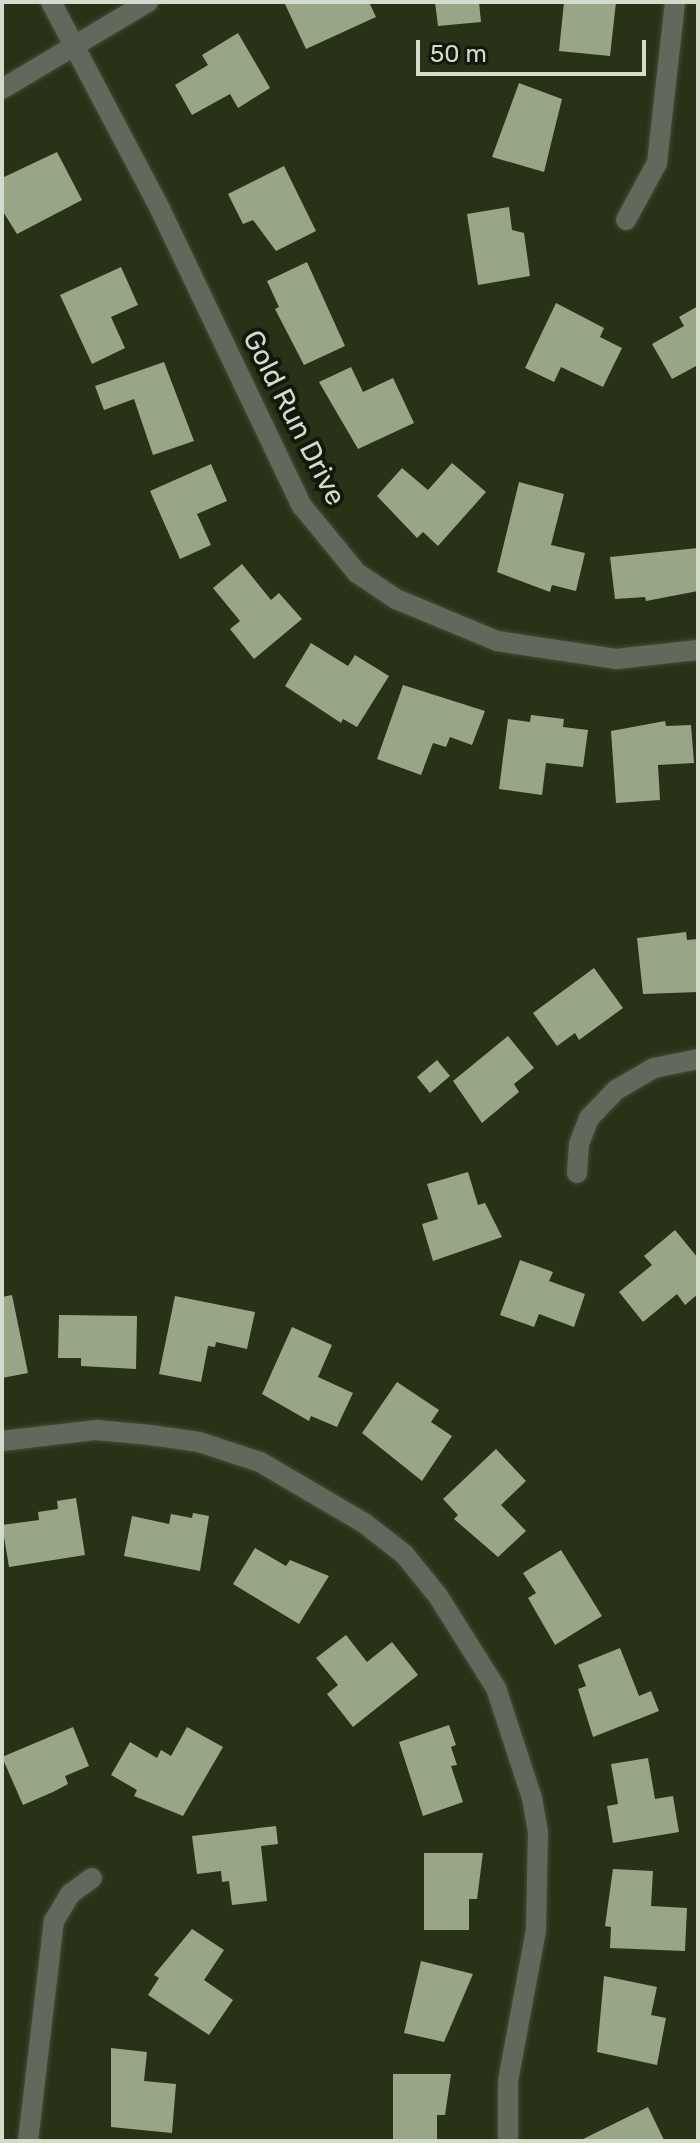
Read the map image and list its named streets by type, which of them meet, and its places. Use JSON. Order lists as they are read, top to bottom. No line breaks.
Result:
{"streets":{"street":["Gold Run Drive"]},"scale_bar":"50 m"}
